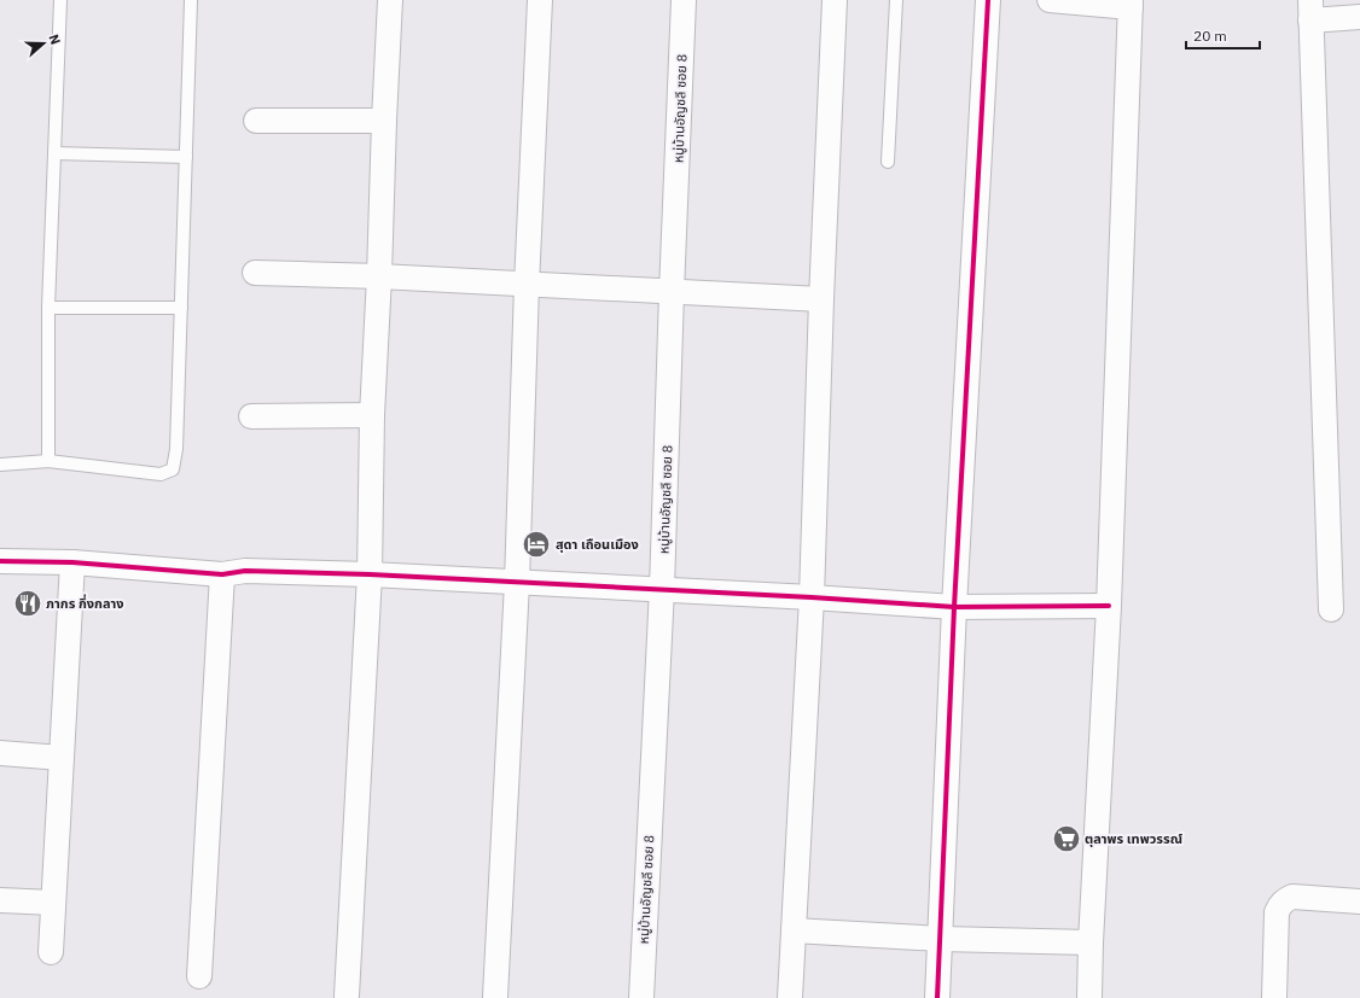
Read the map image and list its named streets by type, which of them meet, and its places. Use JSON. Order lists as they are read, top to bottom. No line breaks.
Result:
{"streets":{"street":["หมู่บ้านอัญชลี ซอย 8"]},"places":{"hotel":["สุดา เถือนเมือง"],"restaurant":["ภากร กึ่งกลาง"],"supermarket":["ตุลาพร เทพวรรณ์"]},"scale_bar":"20 m","north":"right"}
